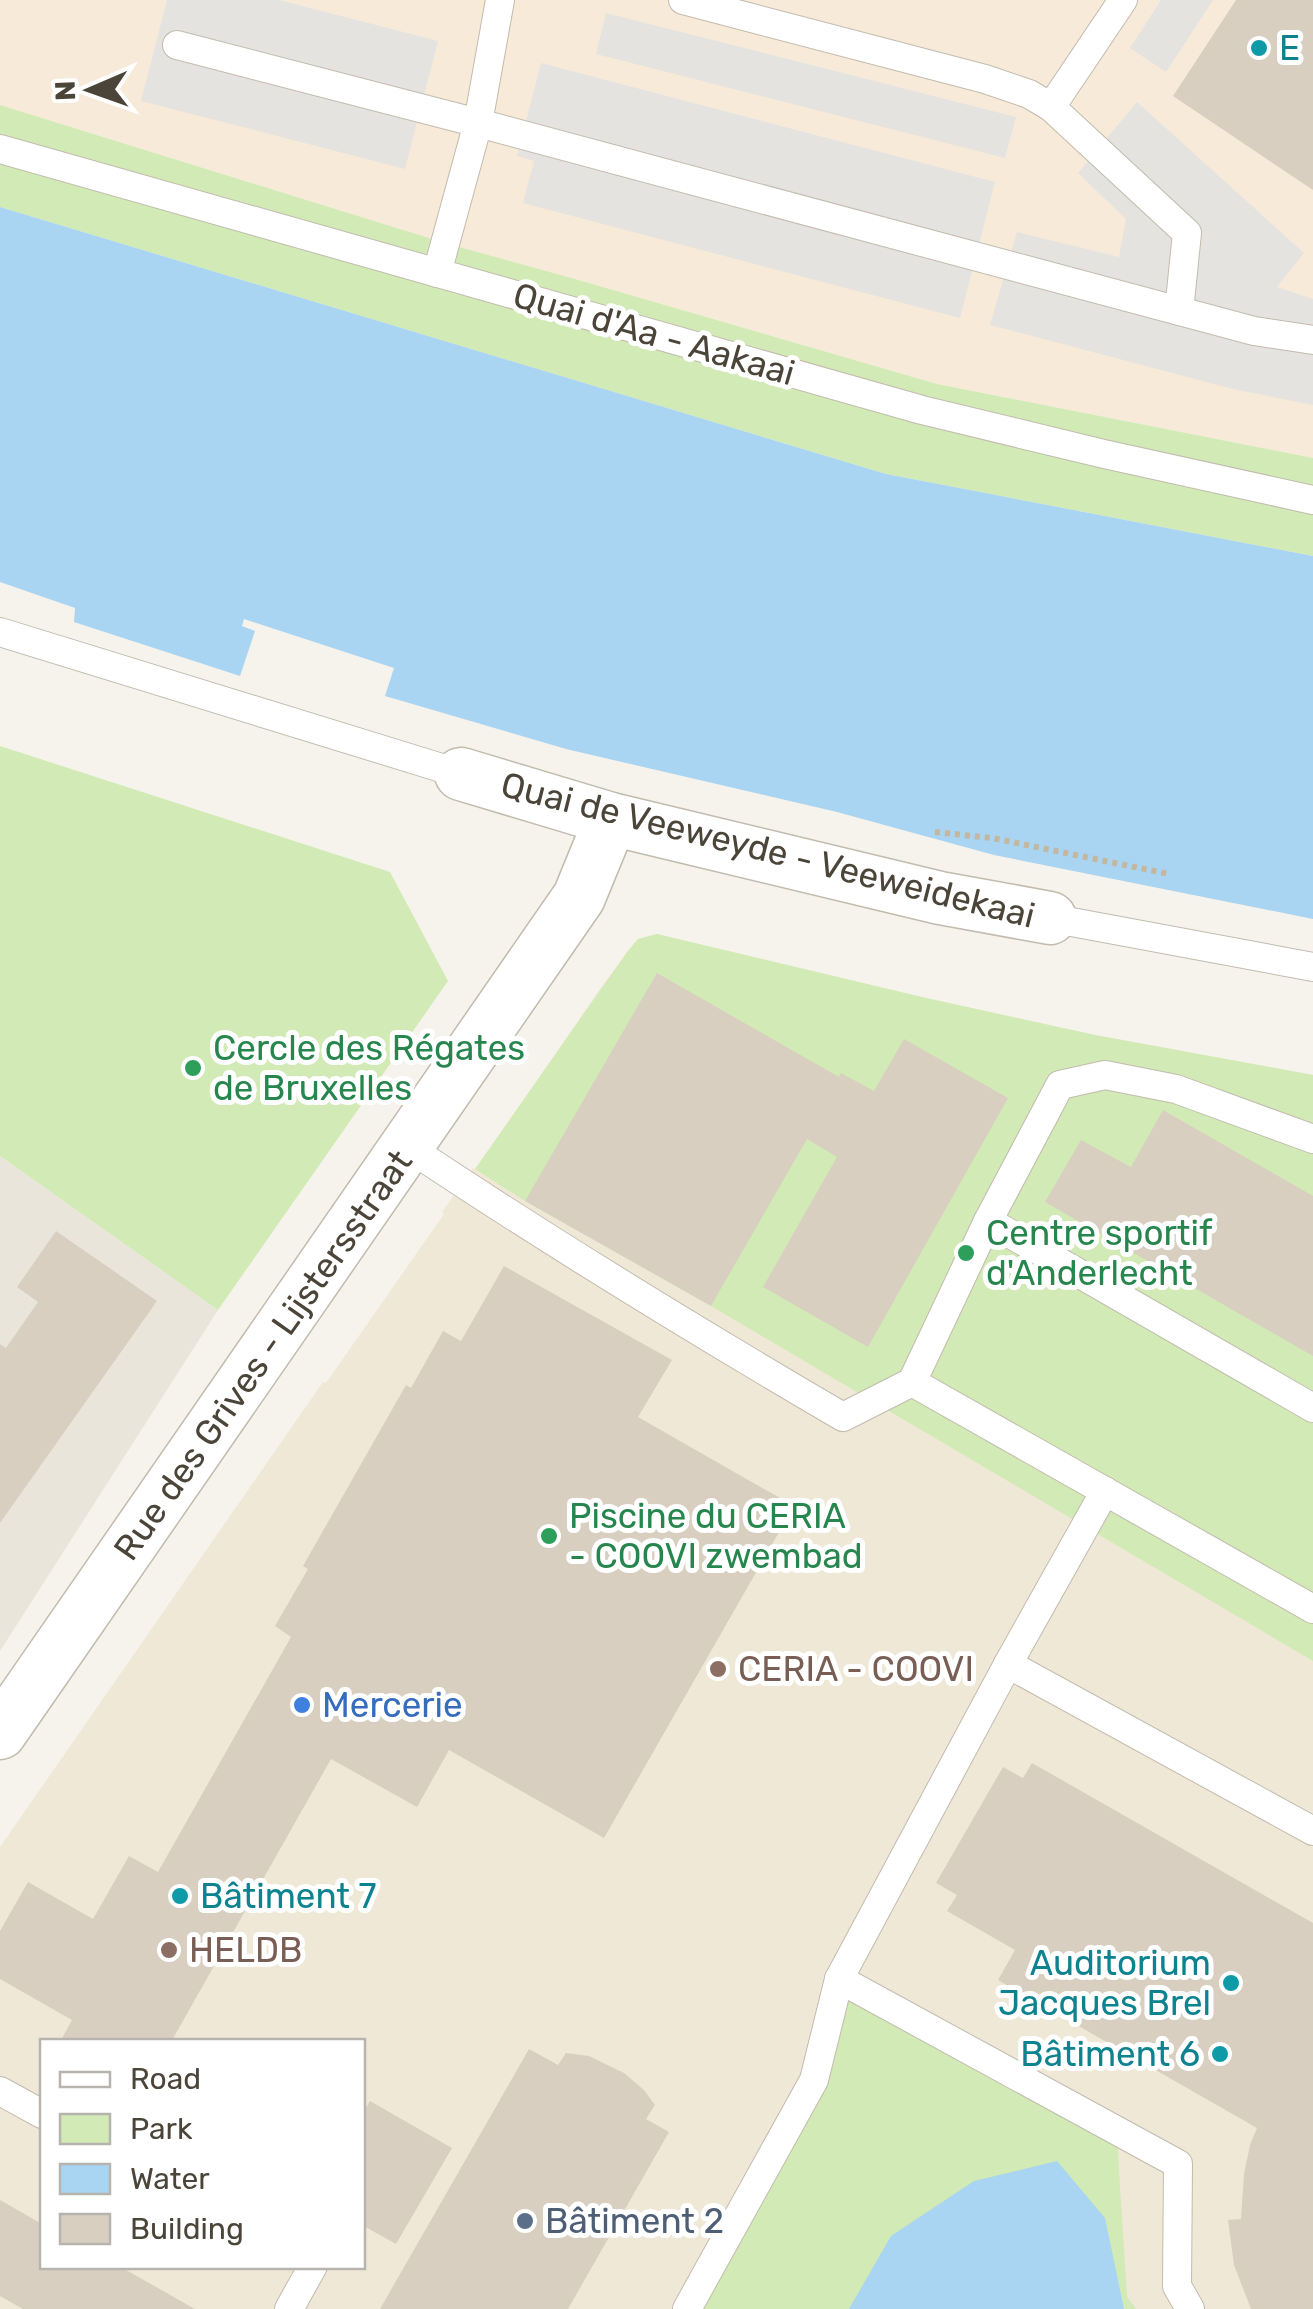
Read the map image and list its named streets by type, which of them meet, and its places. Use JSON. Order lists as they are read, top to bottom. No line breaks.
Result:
{"streets":{"street":["Quai de Veeweyde - Veeweidekaai","Rue des Grives - Lijstersstraat"],"lane":["Quai d'Aa - Aakaai"]},"crossings":[["Quai de Veeweyde - Veeweidekaai","Rue des Grives - Lijstersstraat"]],"places":["E","Cercle des Régates de Bruxelles","Centre sportif d'Anderlecht","Piscine du CERIA - COOVI zwembad","CERIA - COOVI","Mercerie","Bâtiment 7","HELDB","Auditorium Jacques Brel","Bâtiment 6","Bâtiment 2"],"legend":["Road","Park","Water","Building"],"north":"left"}
